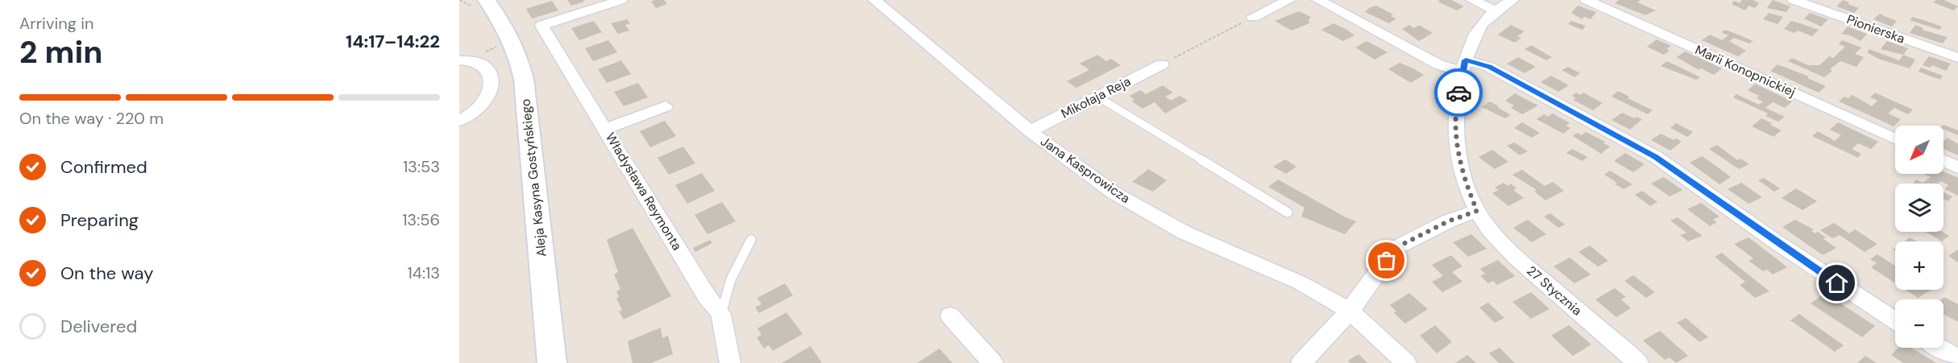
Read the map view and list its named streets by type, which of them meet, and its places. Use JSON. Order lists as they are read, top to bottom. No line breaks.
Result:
{"streets":{"street":["Pionierska","Marii Konopnickiej","Mikołaja Reja","Jana Kasprowicza","Aleja Kasyna Gostyńskiego","Władysława Reymonta","27 Stycznia"]},"crossings":[["Mikołaja Reja","Jana Kasprowicza"]],"north":"bottom left","page":{"heading":["2 min","Arriving in","14:17–14:22"],"bar":"On the way · 220 m","map_buttons":["+","−"],"list":[["Confirmed","13:53"],["Preparing","13:56"],["On the way","14:13"],"Delivered"]}}
